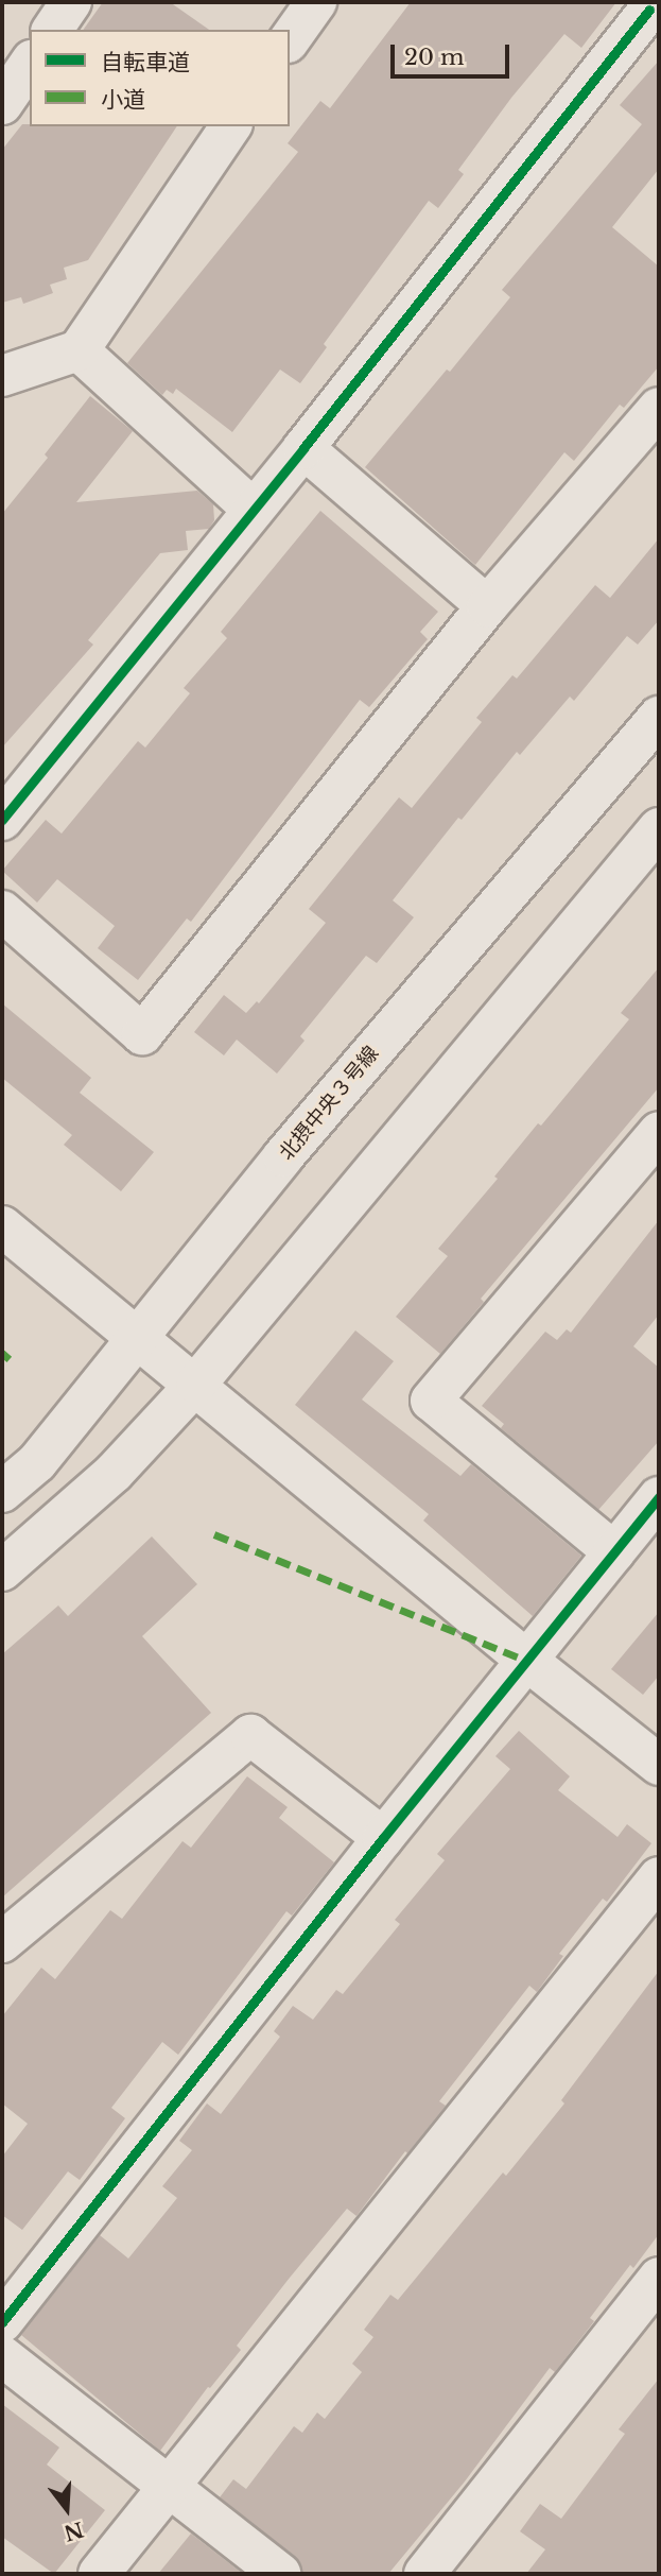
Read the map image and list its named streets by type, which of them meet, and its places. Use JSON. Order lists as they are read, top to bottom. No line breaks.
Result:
{"streets":{"street":["北摂中央３号線"]},"legend":["自転車道","小道"],"scale_bar":"20 m","north":"bottom"}
